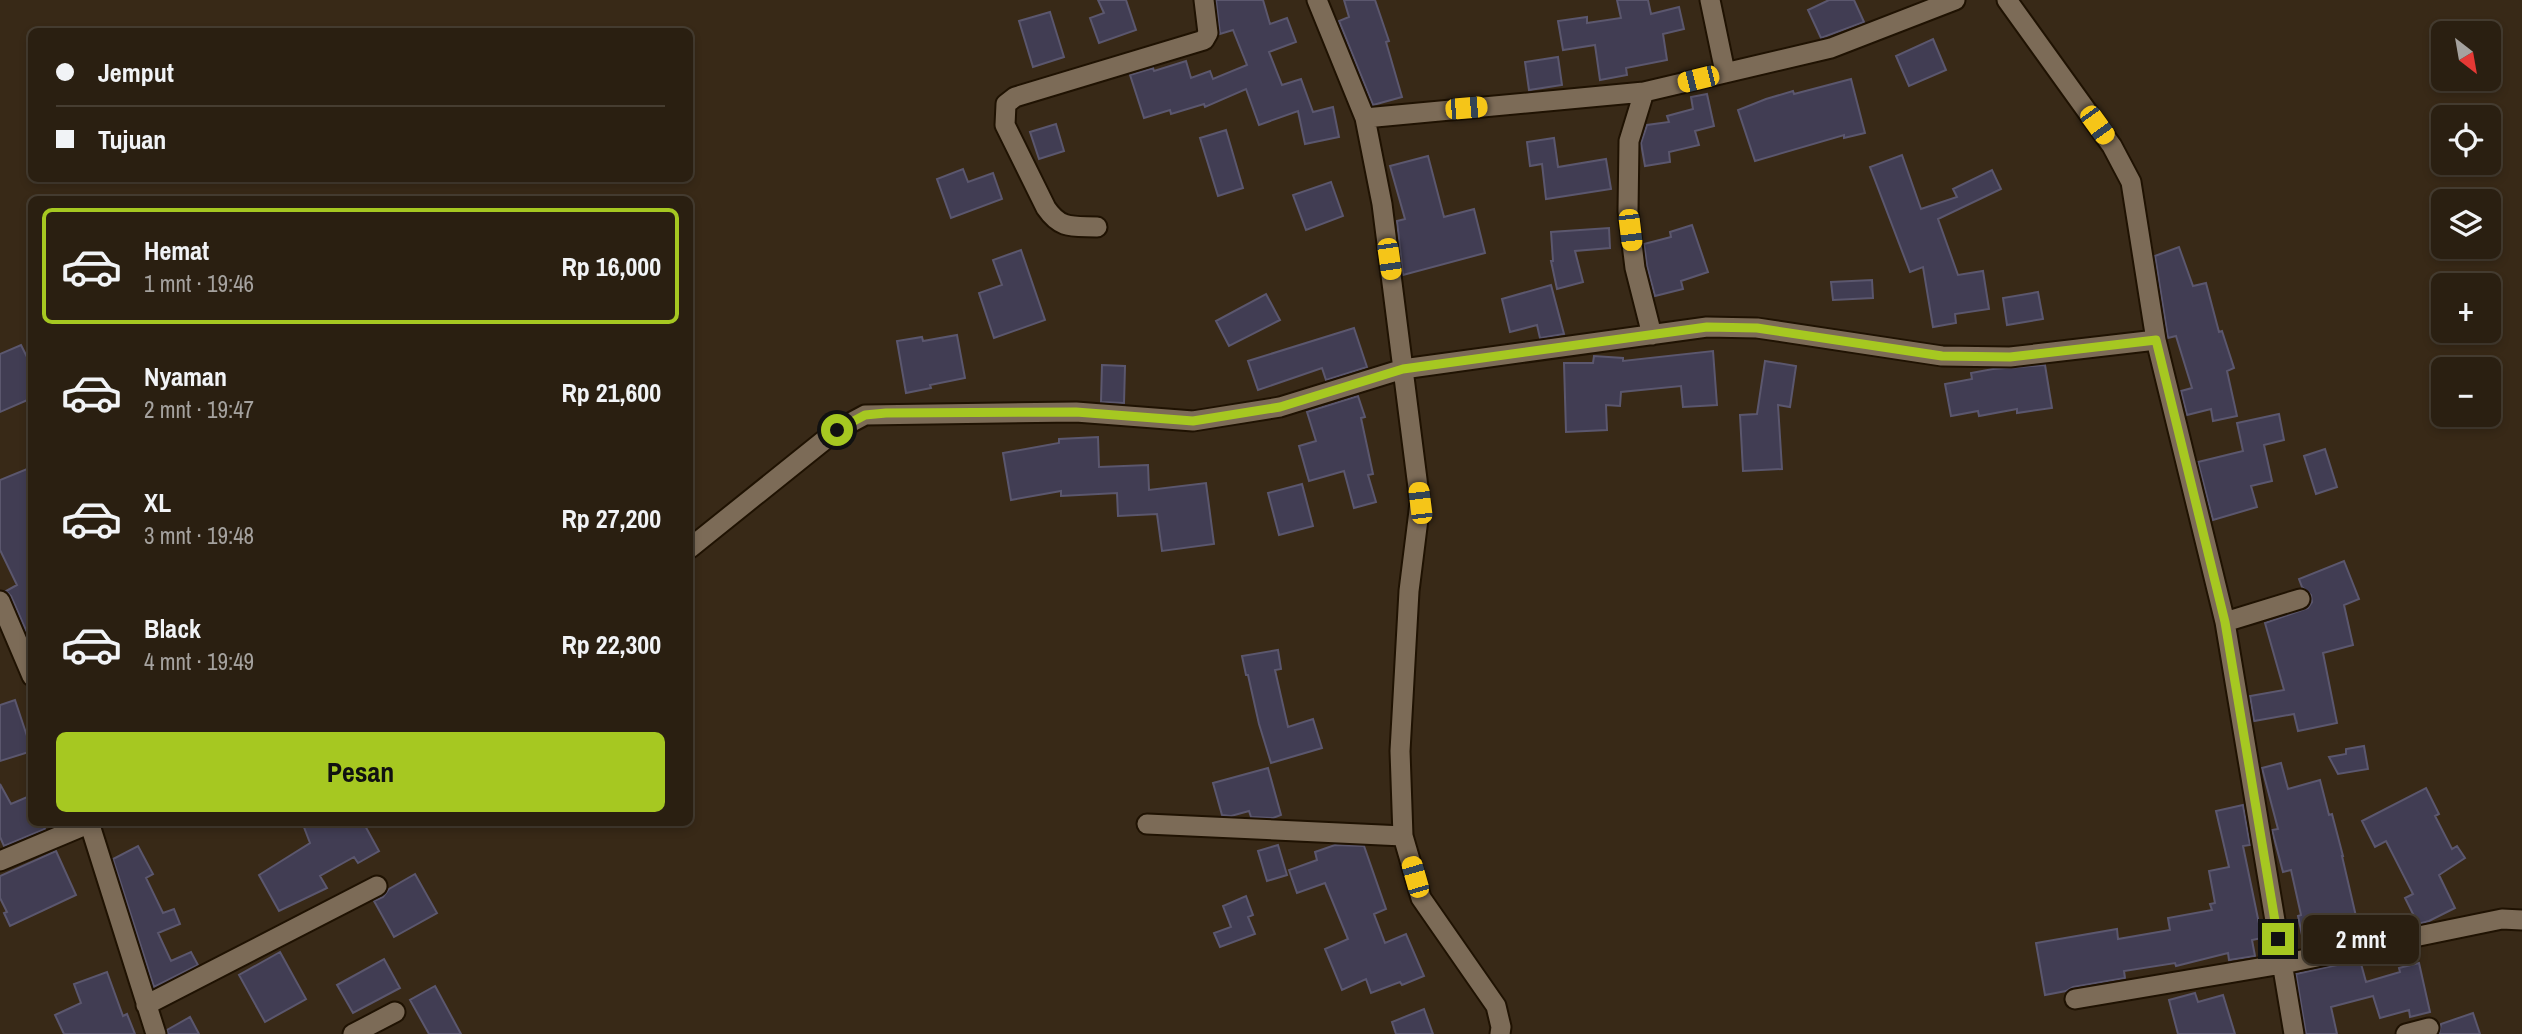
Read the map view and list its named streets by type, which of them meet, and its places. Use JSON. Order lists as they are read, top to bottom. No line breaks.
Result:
{"north":"bottom right","page":{"map_buttons":["+","−"],"banner":["Jemput","Tujuan"],"list":[{"name":"Hemat","note":"1 mnt · 19:46","value":"Rp 16,000"},{"name":"Nyaman","note":"2 mnt · 19:47","value":"Rp 21,600"},{"name":"XL","note":"3 mnt · 19:48","value":"Rp 27,200"},{"name":"Black","note":"4 mnt · 19:49","value":"Rp 22,300"}],"buttons":"Pesan","bubble":"2 mnt"}}
